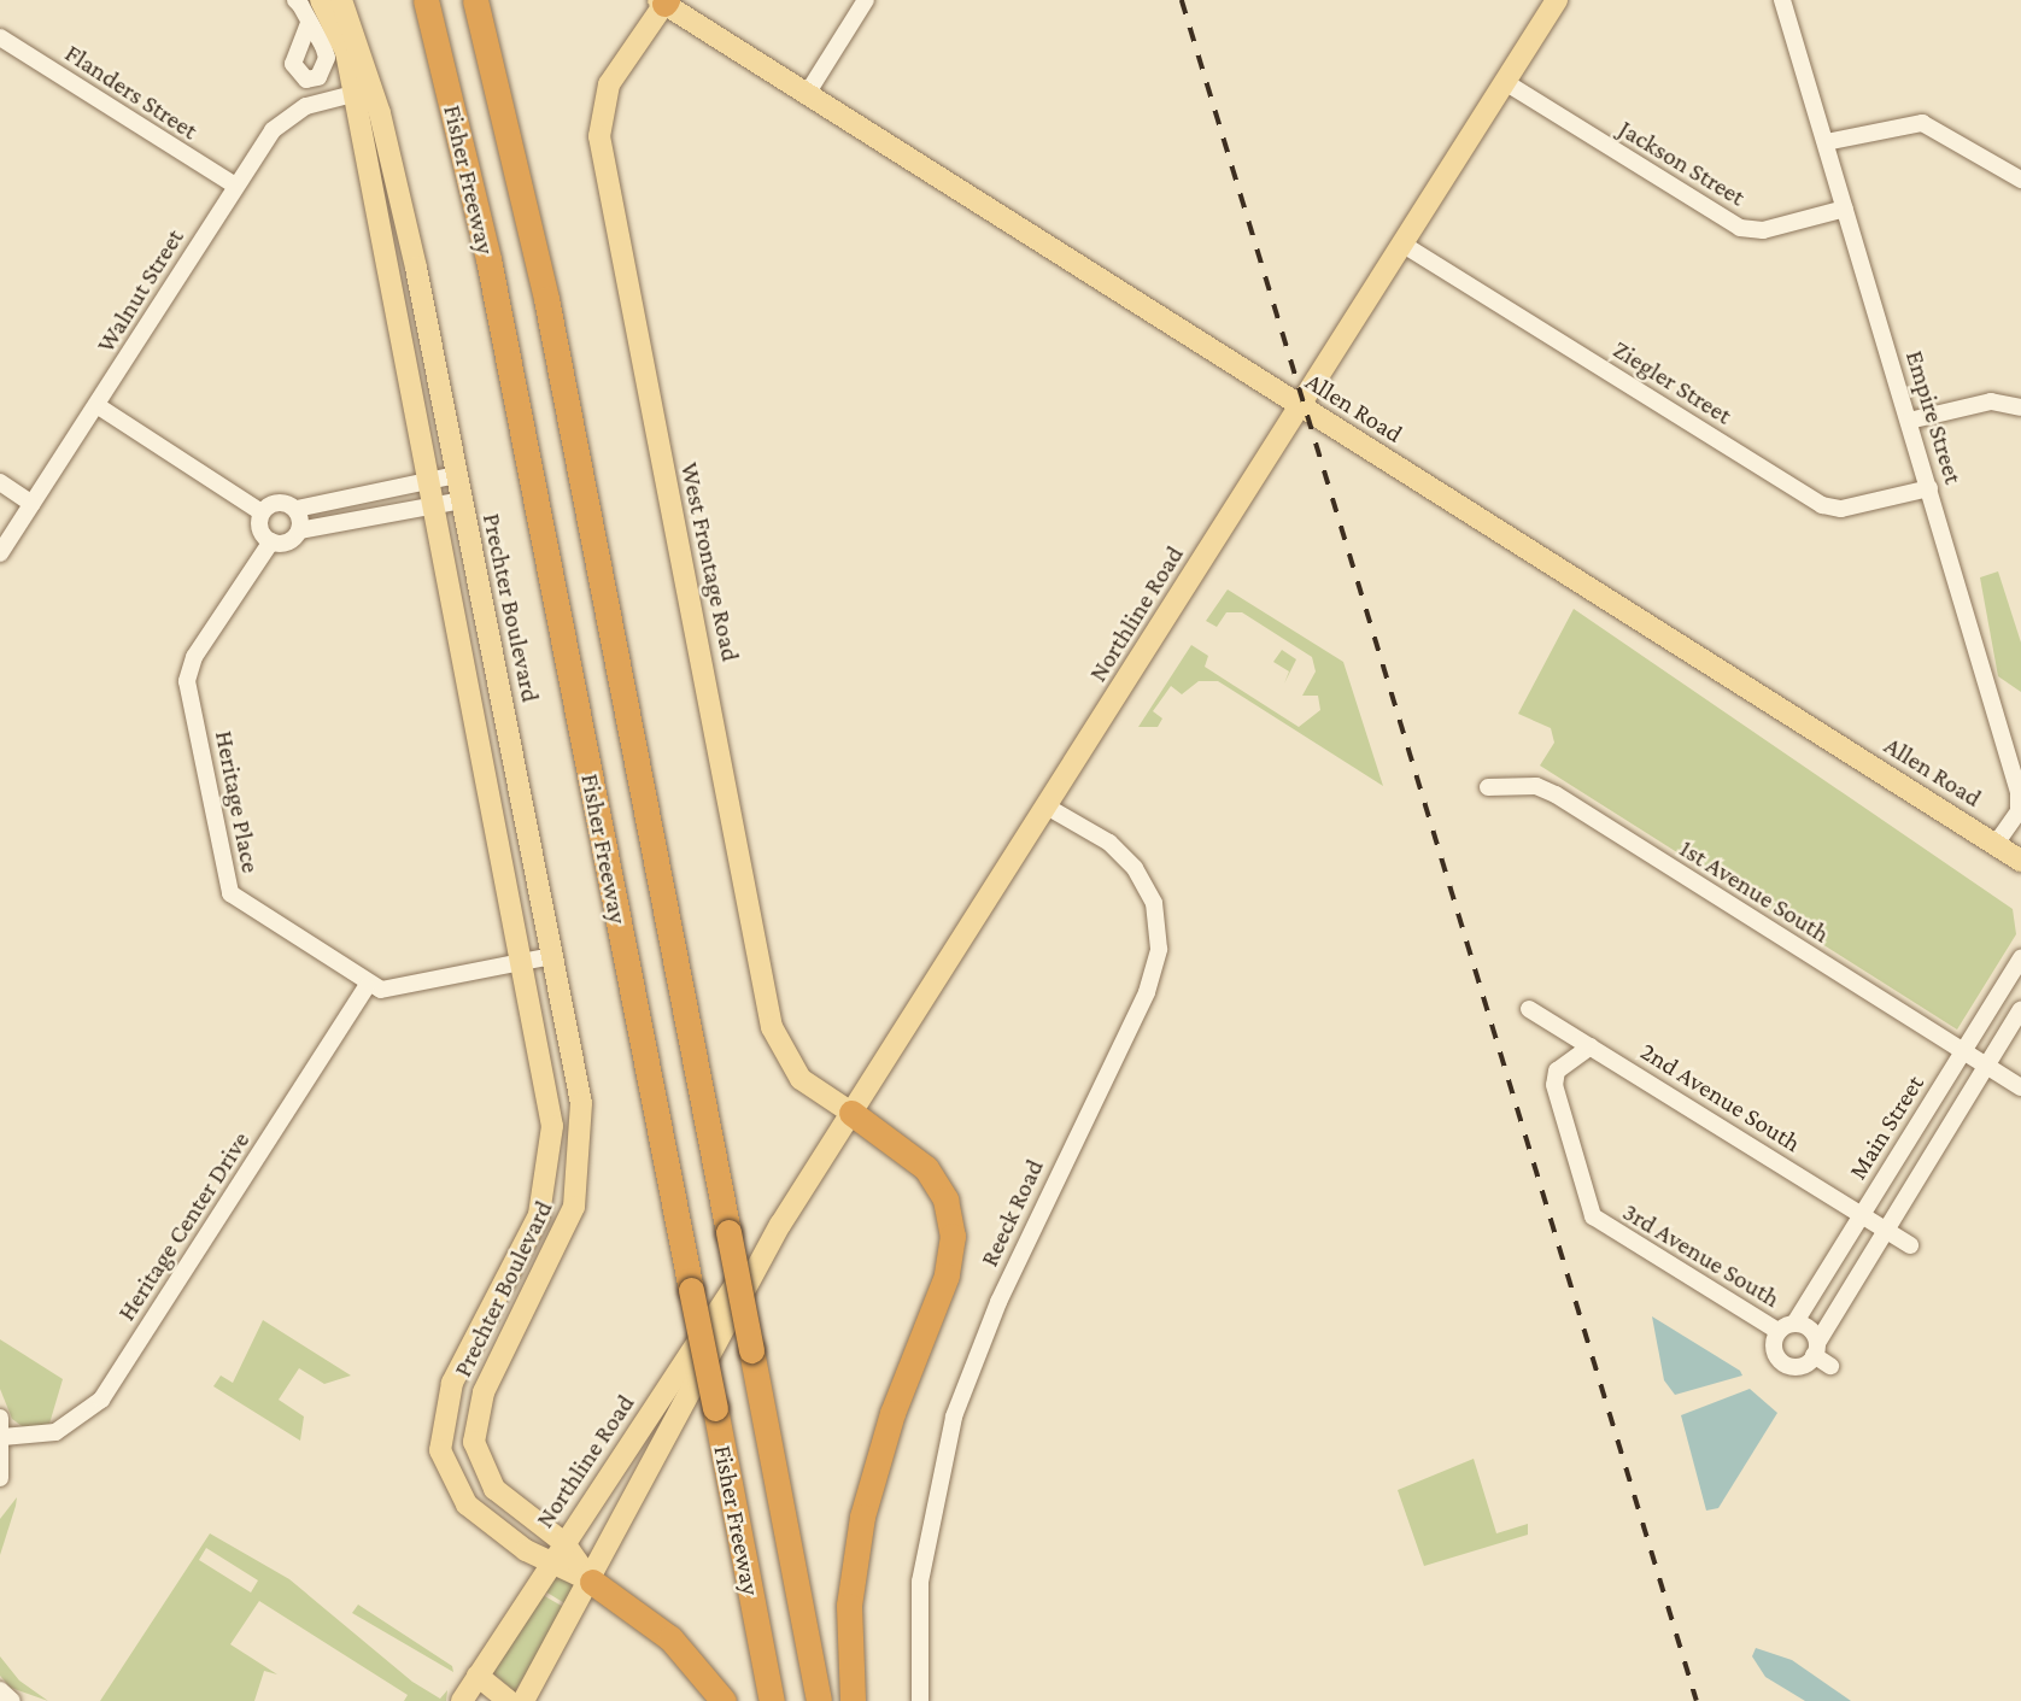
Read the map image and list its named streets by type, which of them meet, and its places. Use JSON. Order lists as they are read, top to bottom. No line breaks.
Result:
{"streets":{"highway":["Fisher Freeway"],"main road":["Allen Road","West Frontage Road","Prechter Boulevard","Northline Road"],"street":["Flanders Street","Jackson Street","Walnut Street","Ziegler Street","Empire Street","Heritage Place","1st Avenue South","2nd Avenue South","Main Street","Reeck Road","Heritage Center Drive","3rd Avenue South"]},"crossings":[["Flanders Street","Walnut Street"],["Jackson Street","Empire Street"],["Jackson Street","Northline Road"],["Walnut Street","Prechter Boulevard"],["Ziegler Street","Empire Street"],["Ziegler Street","Northline Road"],["Allen Road","Empire Street"],["Allen Road","West Frontage Road"],["Allen Road","Northline Road"],["West Frontage Road","Northline Road"],["Prechter Boulevard","Northline Road"],["Northline Road","Reeck Road"],["Heritage Place","Heritage Center Drive"],["1st Avenue South","Main Street"],["2nd Avenue South","Main Street"],["2nd Avenue South","3rd Avenue South"],["Main Street","3rd Avenue South"]]}
